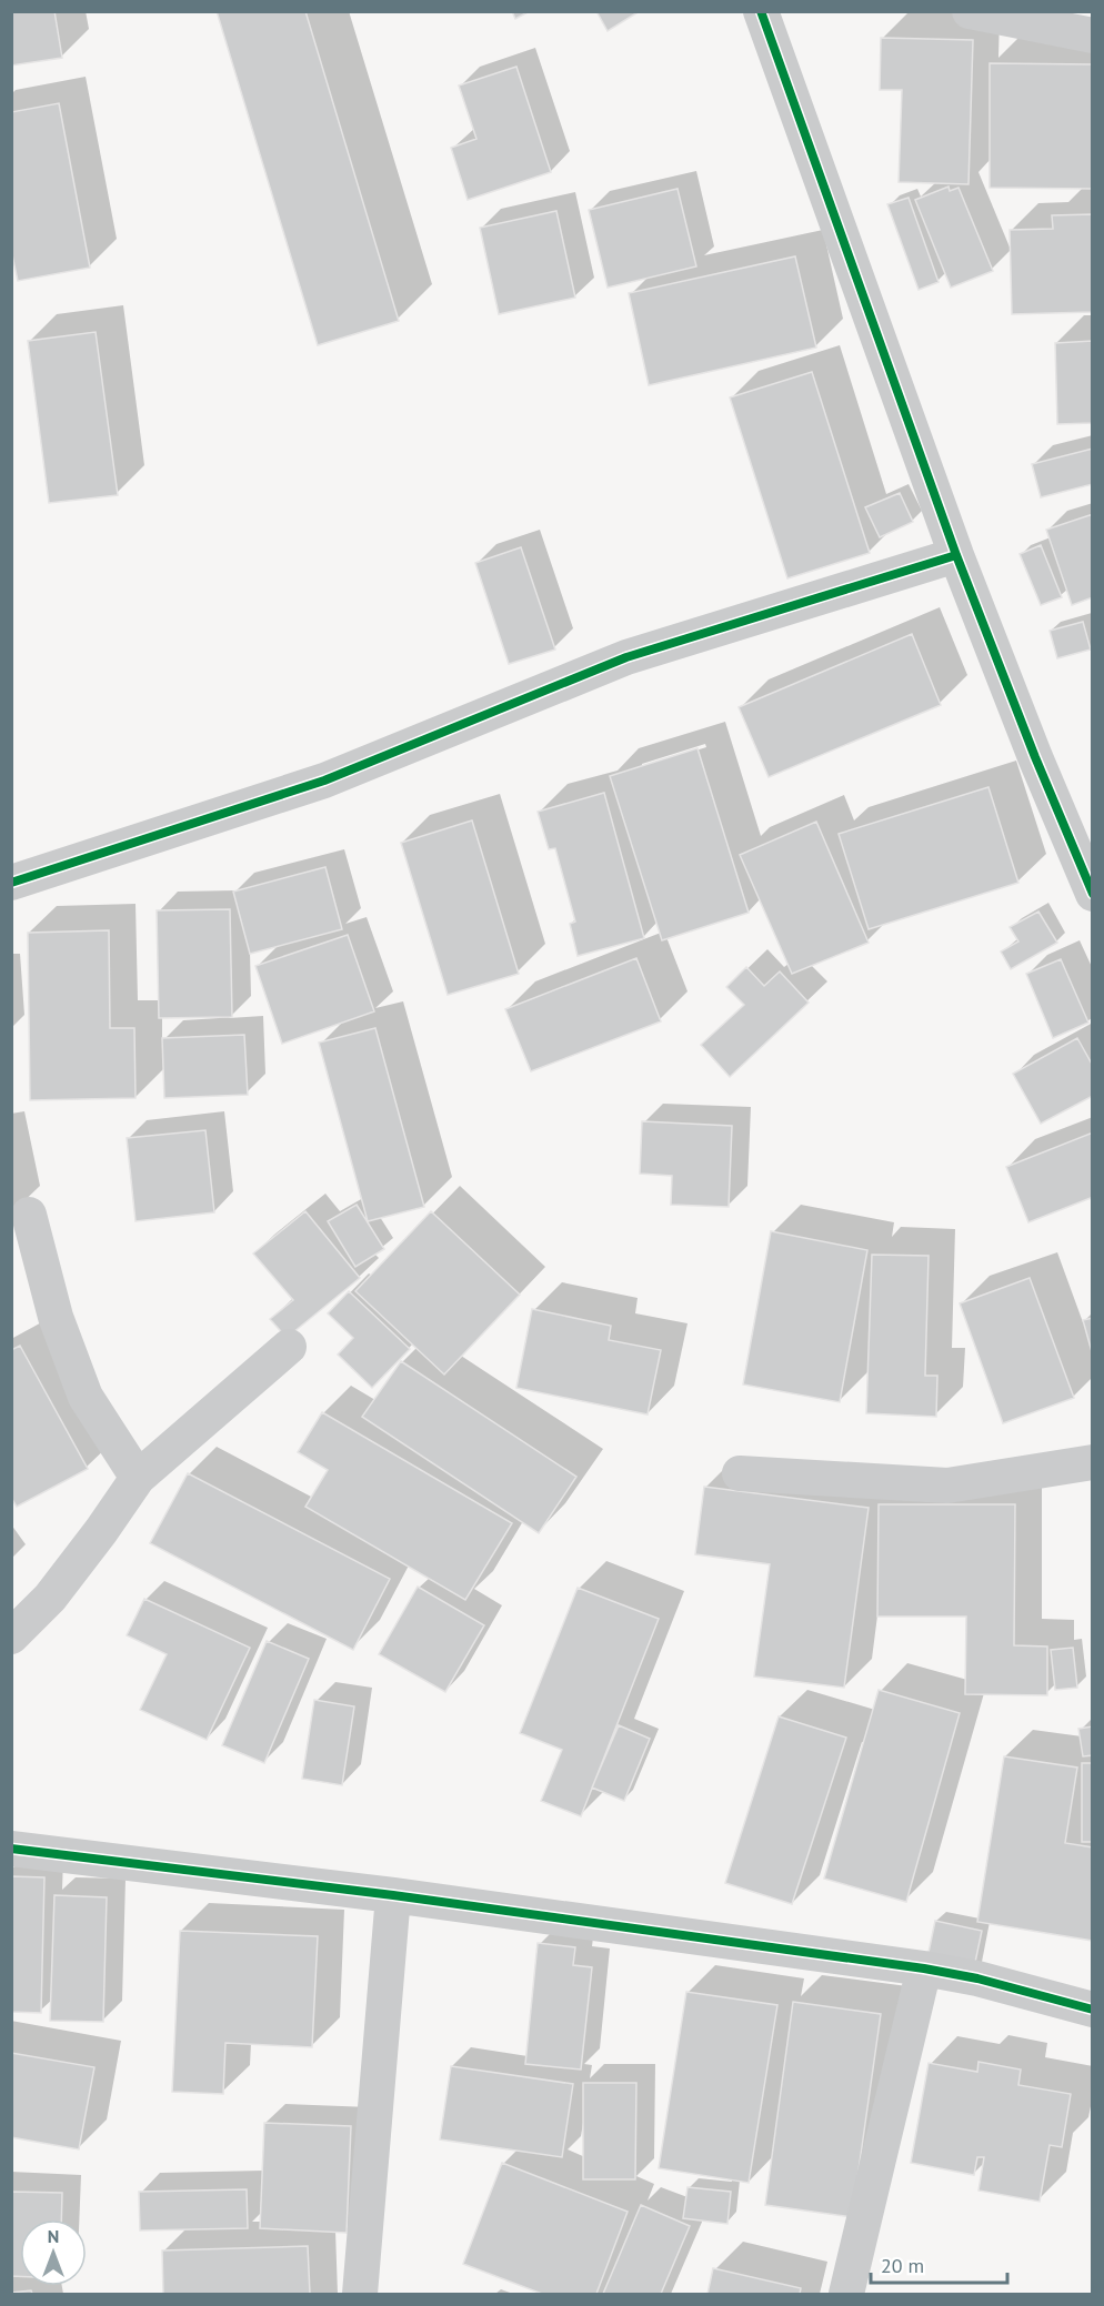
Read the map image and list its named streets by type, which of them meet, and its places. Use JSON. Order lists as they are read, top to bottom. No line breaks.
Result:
{"scale_bar":"20 m","north":"top"}
